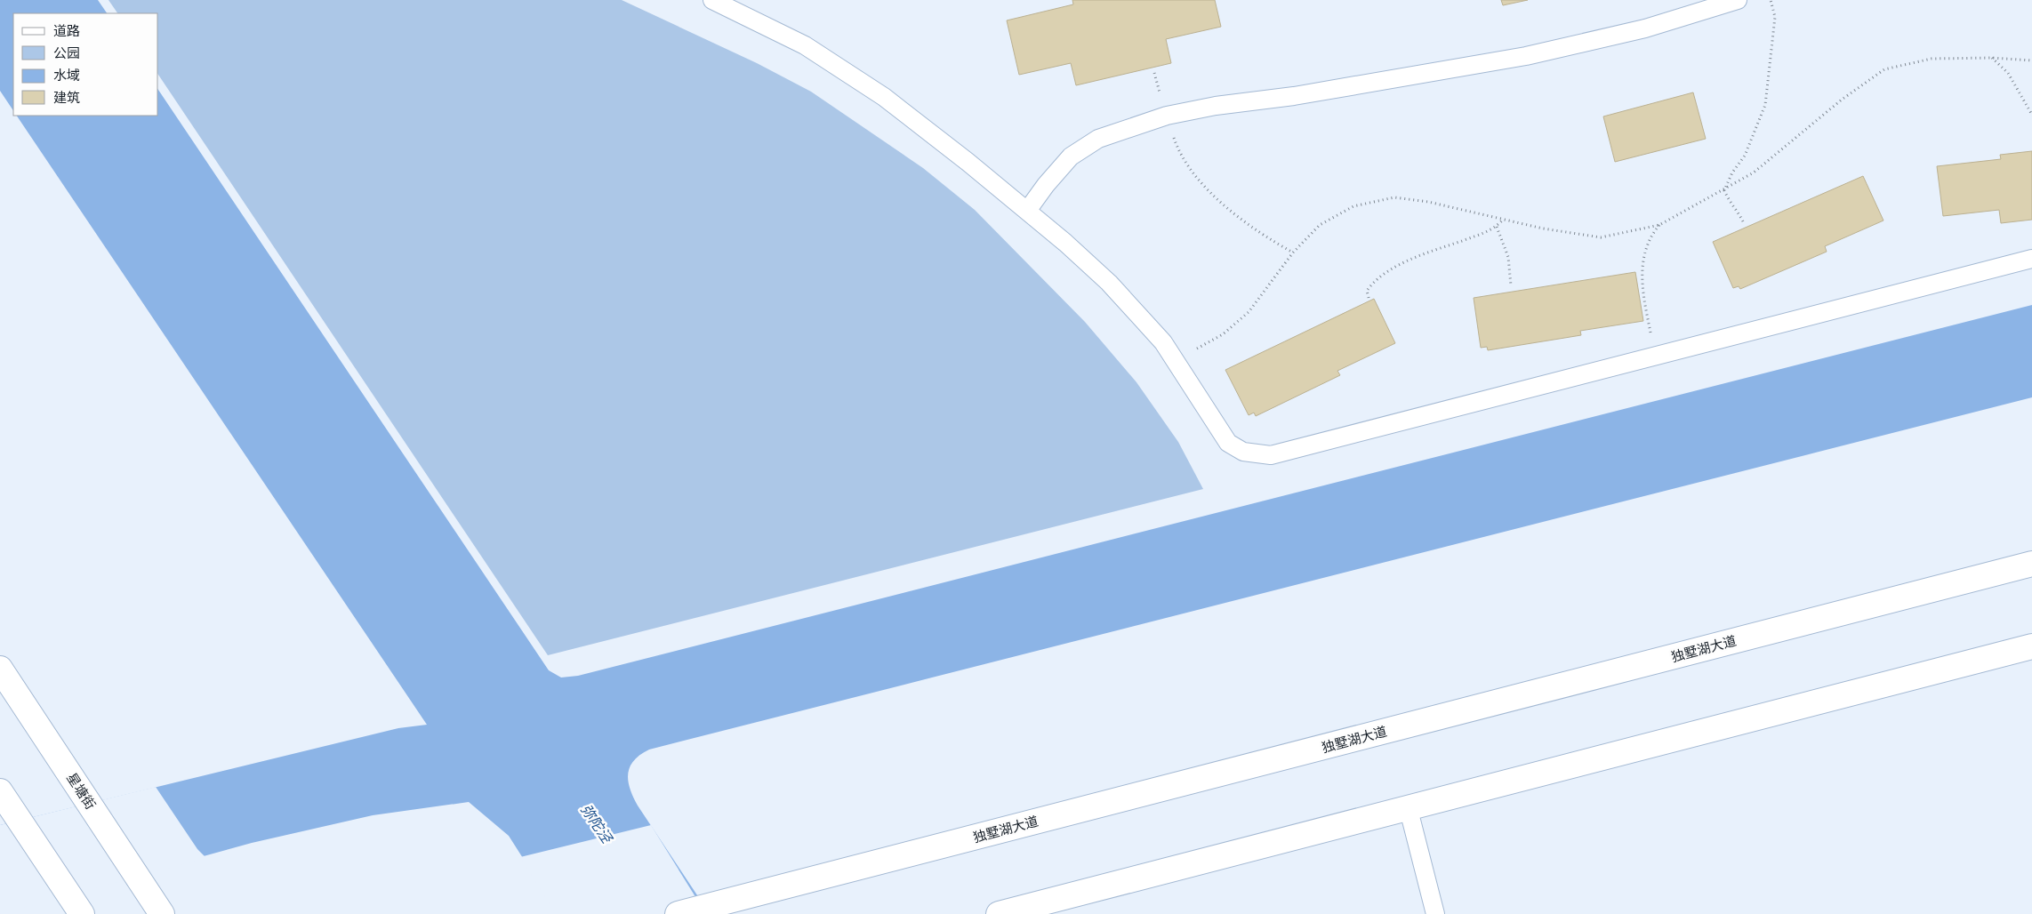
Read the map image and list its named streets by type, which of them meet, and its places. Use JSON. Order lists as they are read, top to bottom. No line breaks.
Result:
{"streets":{"main road":["独墅湖大道","星塘街"]},"water":["弥陀泾"],"legend":["道路","公园","水域","建筑"]}
